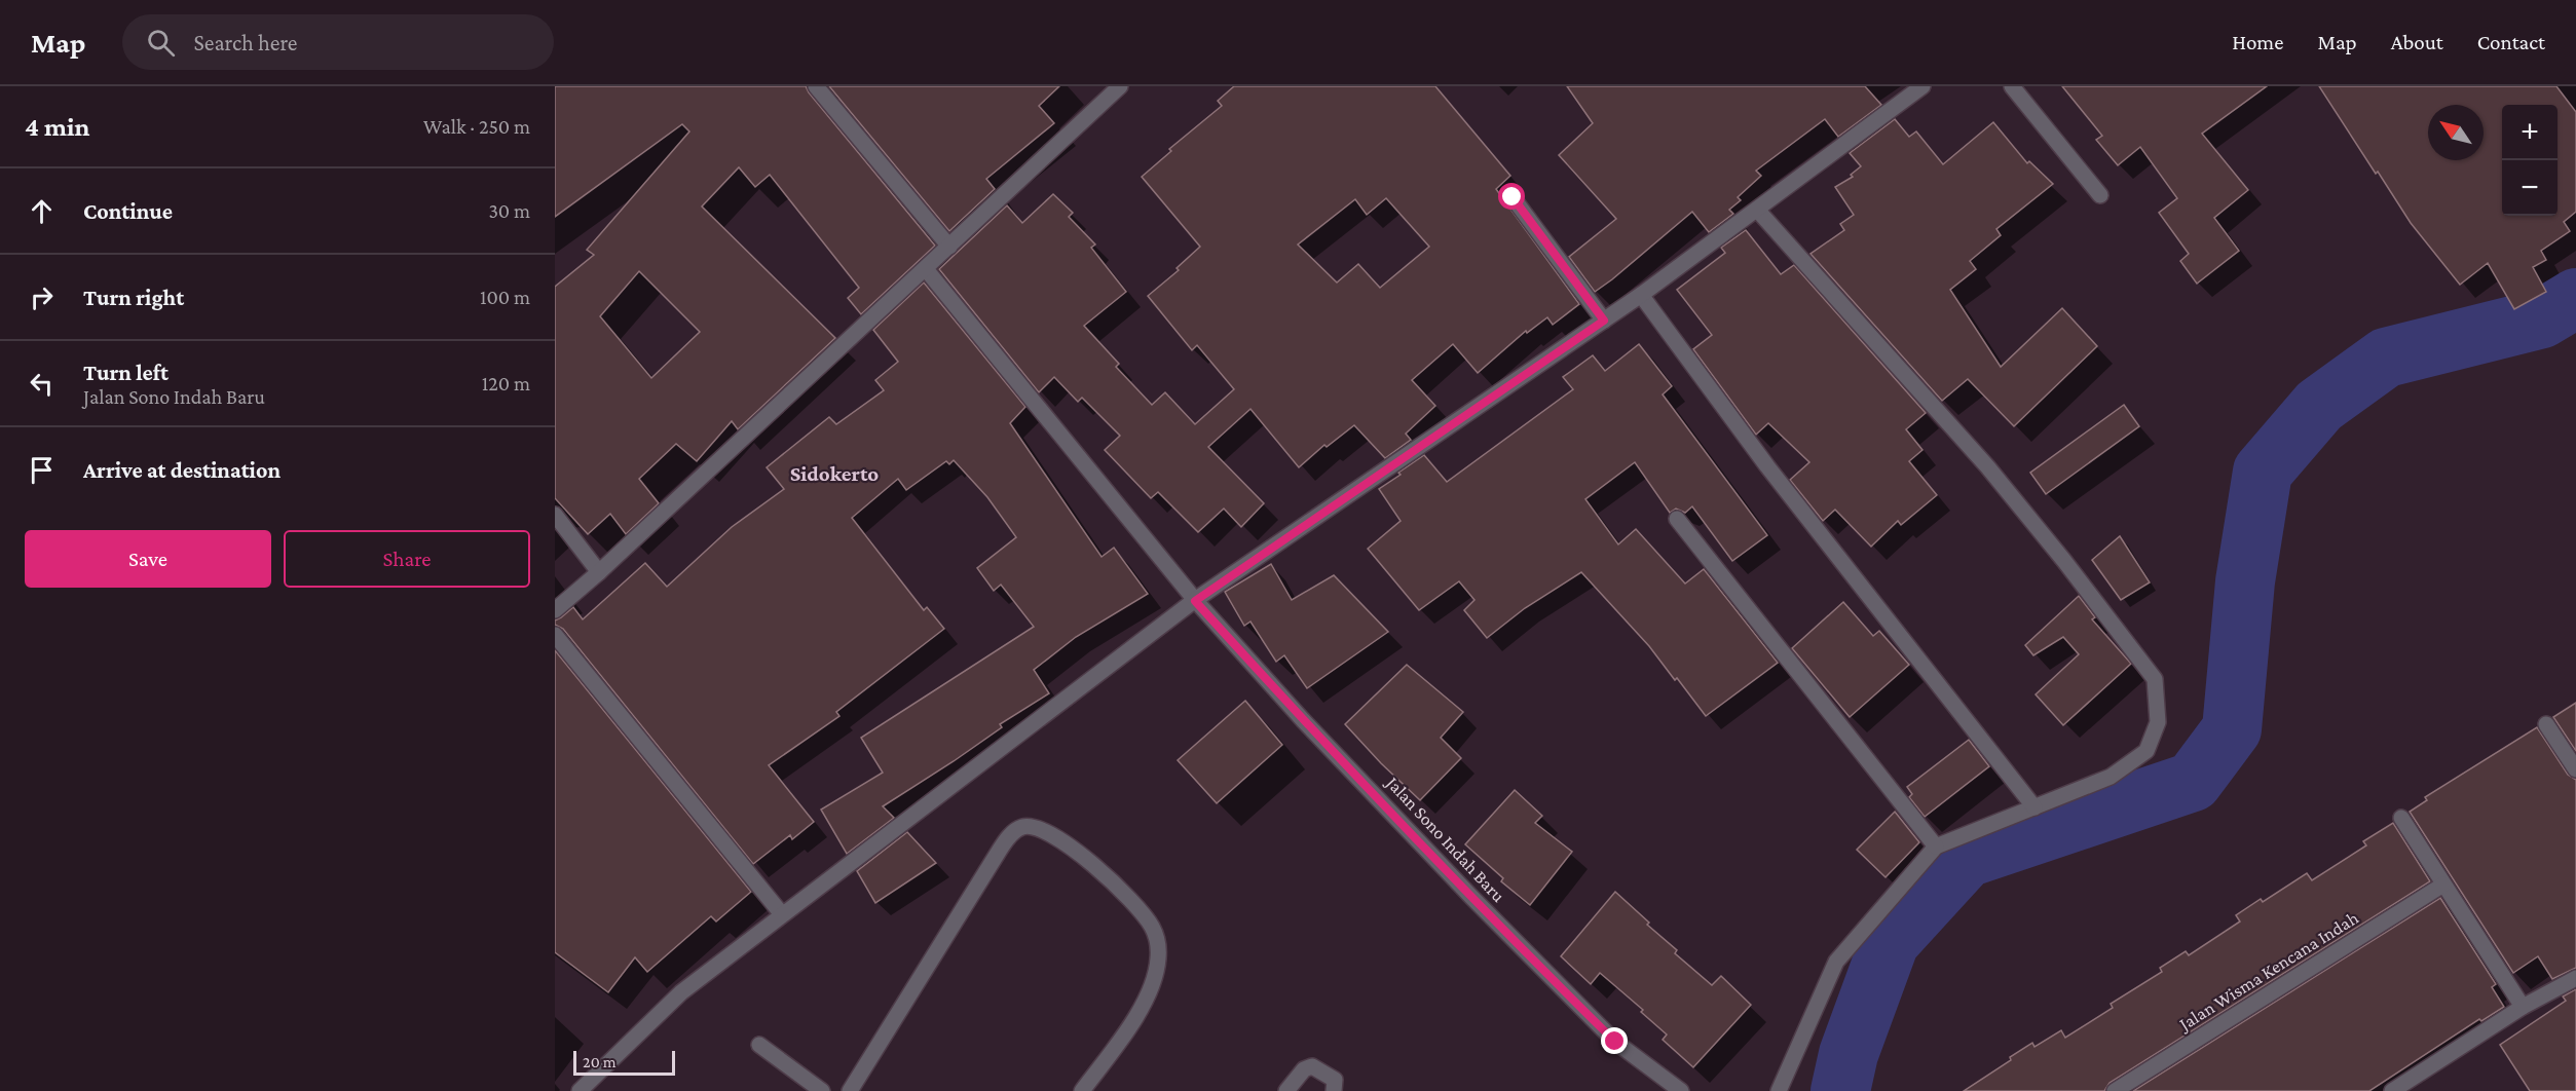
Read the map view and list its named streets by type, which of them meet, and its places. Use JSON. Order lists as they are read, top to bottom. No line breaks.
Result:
{"streets":{"street":["Jalan Sono Indah Baru","Jalan Wisma Kencana Indah"]},"districts":["Sidokerto"],"scale_bar":"20 m","north":"top left","page":{"header":"Map","search":"Search here","nav":["Home","Map","About","Contact"],"heading":["4 min","Walk · 250 m"],"map_buttons":["+","−"],"list":[["Continue","30 m"],["Turn right","100 m"],["Turn left","Jalan Sono Indah Baru","120 m"],"Arrive at destination"],"buttons":["Save","Share"],"scale":"20 m"}}
